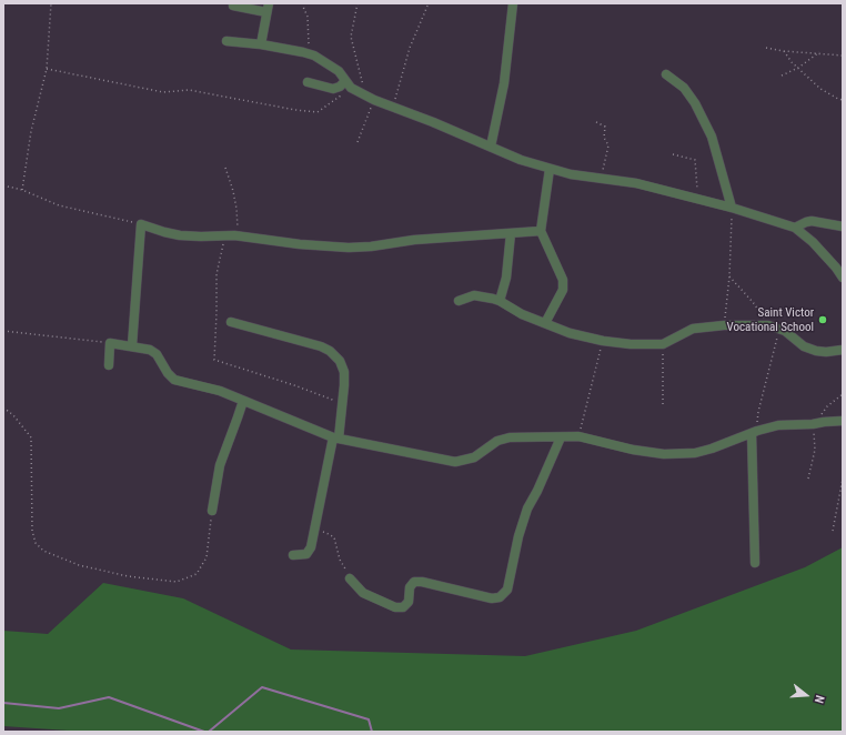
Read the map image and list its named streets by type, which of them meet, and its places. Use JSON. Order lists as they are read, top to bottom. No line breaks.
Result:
{"places":["Saint Victor Vocational School"],"north":"right"}
